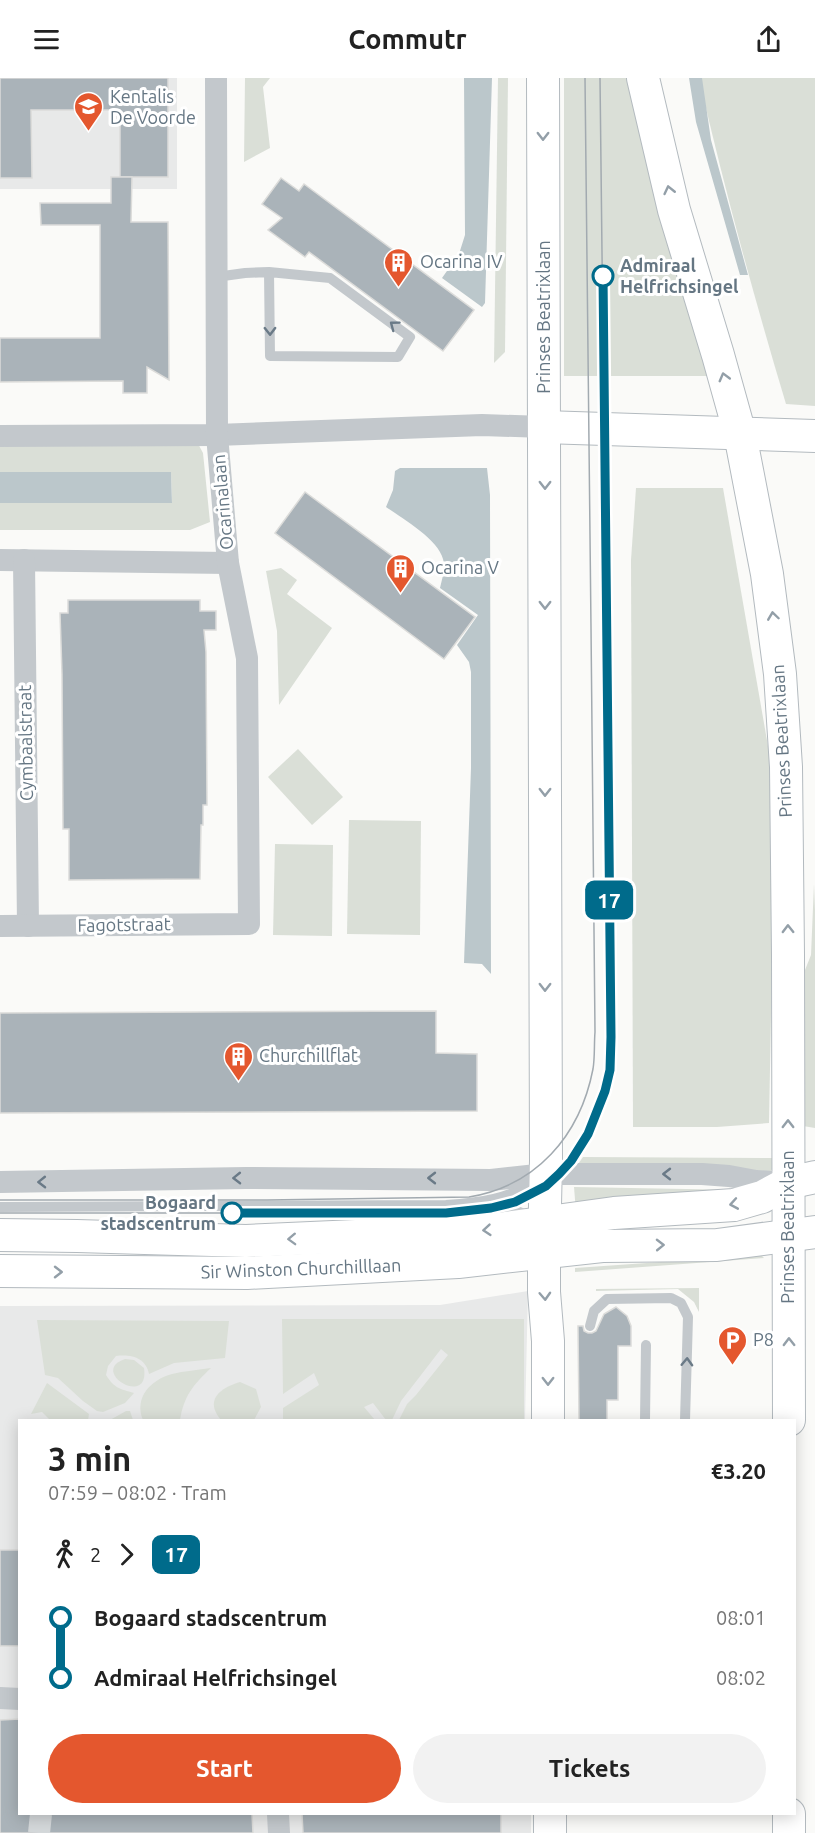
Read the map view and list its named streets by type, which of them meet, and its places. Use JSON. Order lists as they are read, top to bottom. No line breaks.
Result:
{"streets":{"main road":["Prinses Beatrixlaan","Sir Winston Churchilllaan"],"street":["Ocarinalaan","Cymbaalstraat","Fagotstraat"]},"crossings":[["Prinses Beatrixlaan","Sir Winston Churchilllaan"],["Ocarinalaan","Fagotstraat"],["Cymbaalstraat","Fagotstraat"]],"places":{"school or university":["Kentalis De Voorde"],"other":["Admiraal Helfrichsingel","Bogaard stadscentrum"],"building":["Ocarina IV","Ocarina V","Churchillflat"],"parking":["P8"]},"lines":["tram line 17"],"page":{"header":"Commutr","on_map":"17","heading":["3 min","07:59 – 08:02 · Tram","€3.20"],"legs":["2","17"],"list":[{"name":"Bogaard stadscentrum","value":"08:01"},{"name":"Admiraal Helfrichsingel","value":"08:02"}],"buttons":["Start","Tickets"]}}
